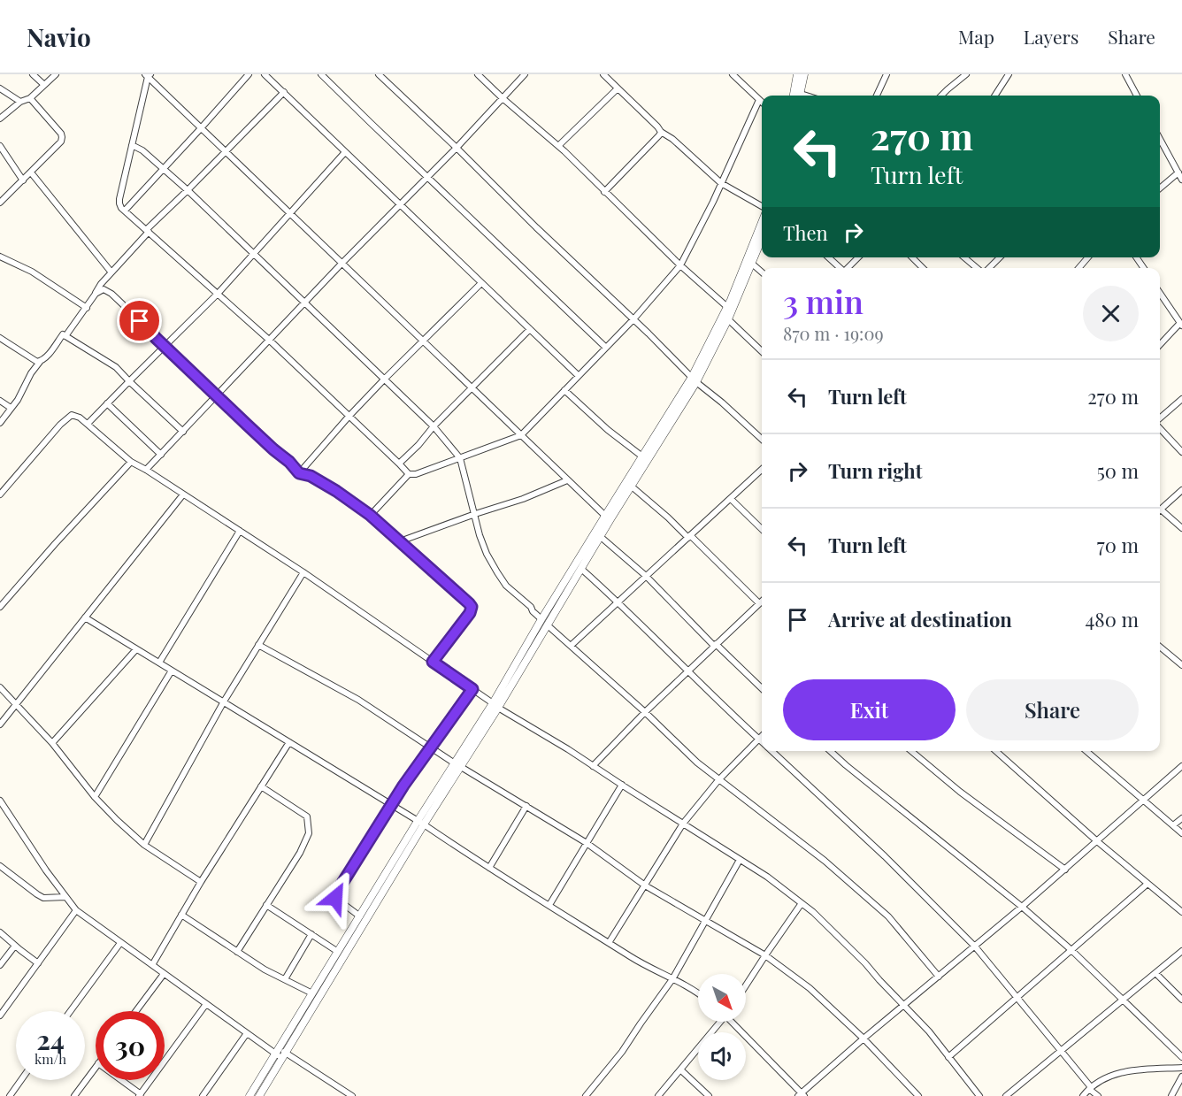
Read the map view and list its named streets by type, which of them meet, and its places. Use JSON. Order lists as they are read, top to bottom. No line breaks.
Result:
{"north":"bottom right","page":{"header":"Navio","nav":["Map","Layers","Share"],"turn":["270 m","Turn left"],"then":"Then","heading":["3 min","870 m · 19:09"],"list":[{"name":"Turn left","value":"270 m"},{"name":"Turn right","value":"50 m"},{"name":"Turn left","value":"70 m"},{"name":"Arrive at destination","value":"480 m"}],"buttons":["Exit","Share"],"speed":"24 km/h","limit":"30"}}
